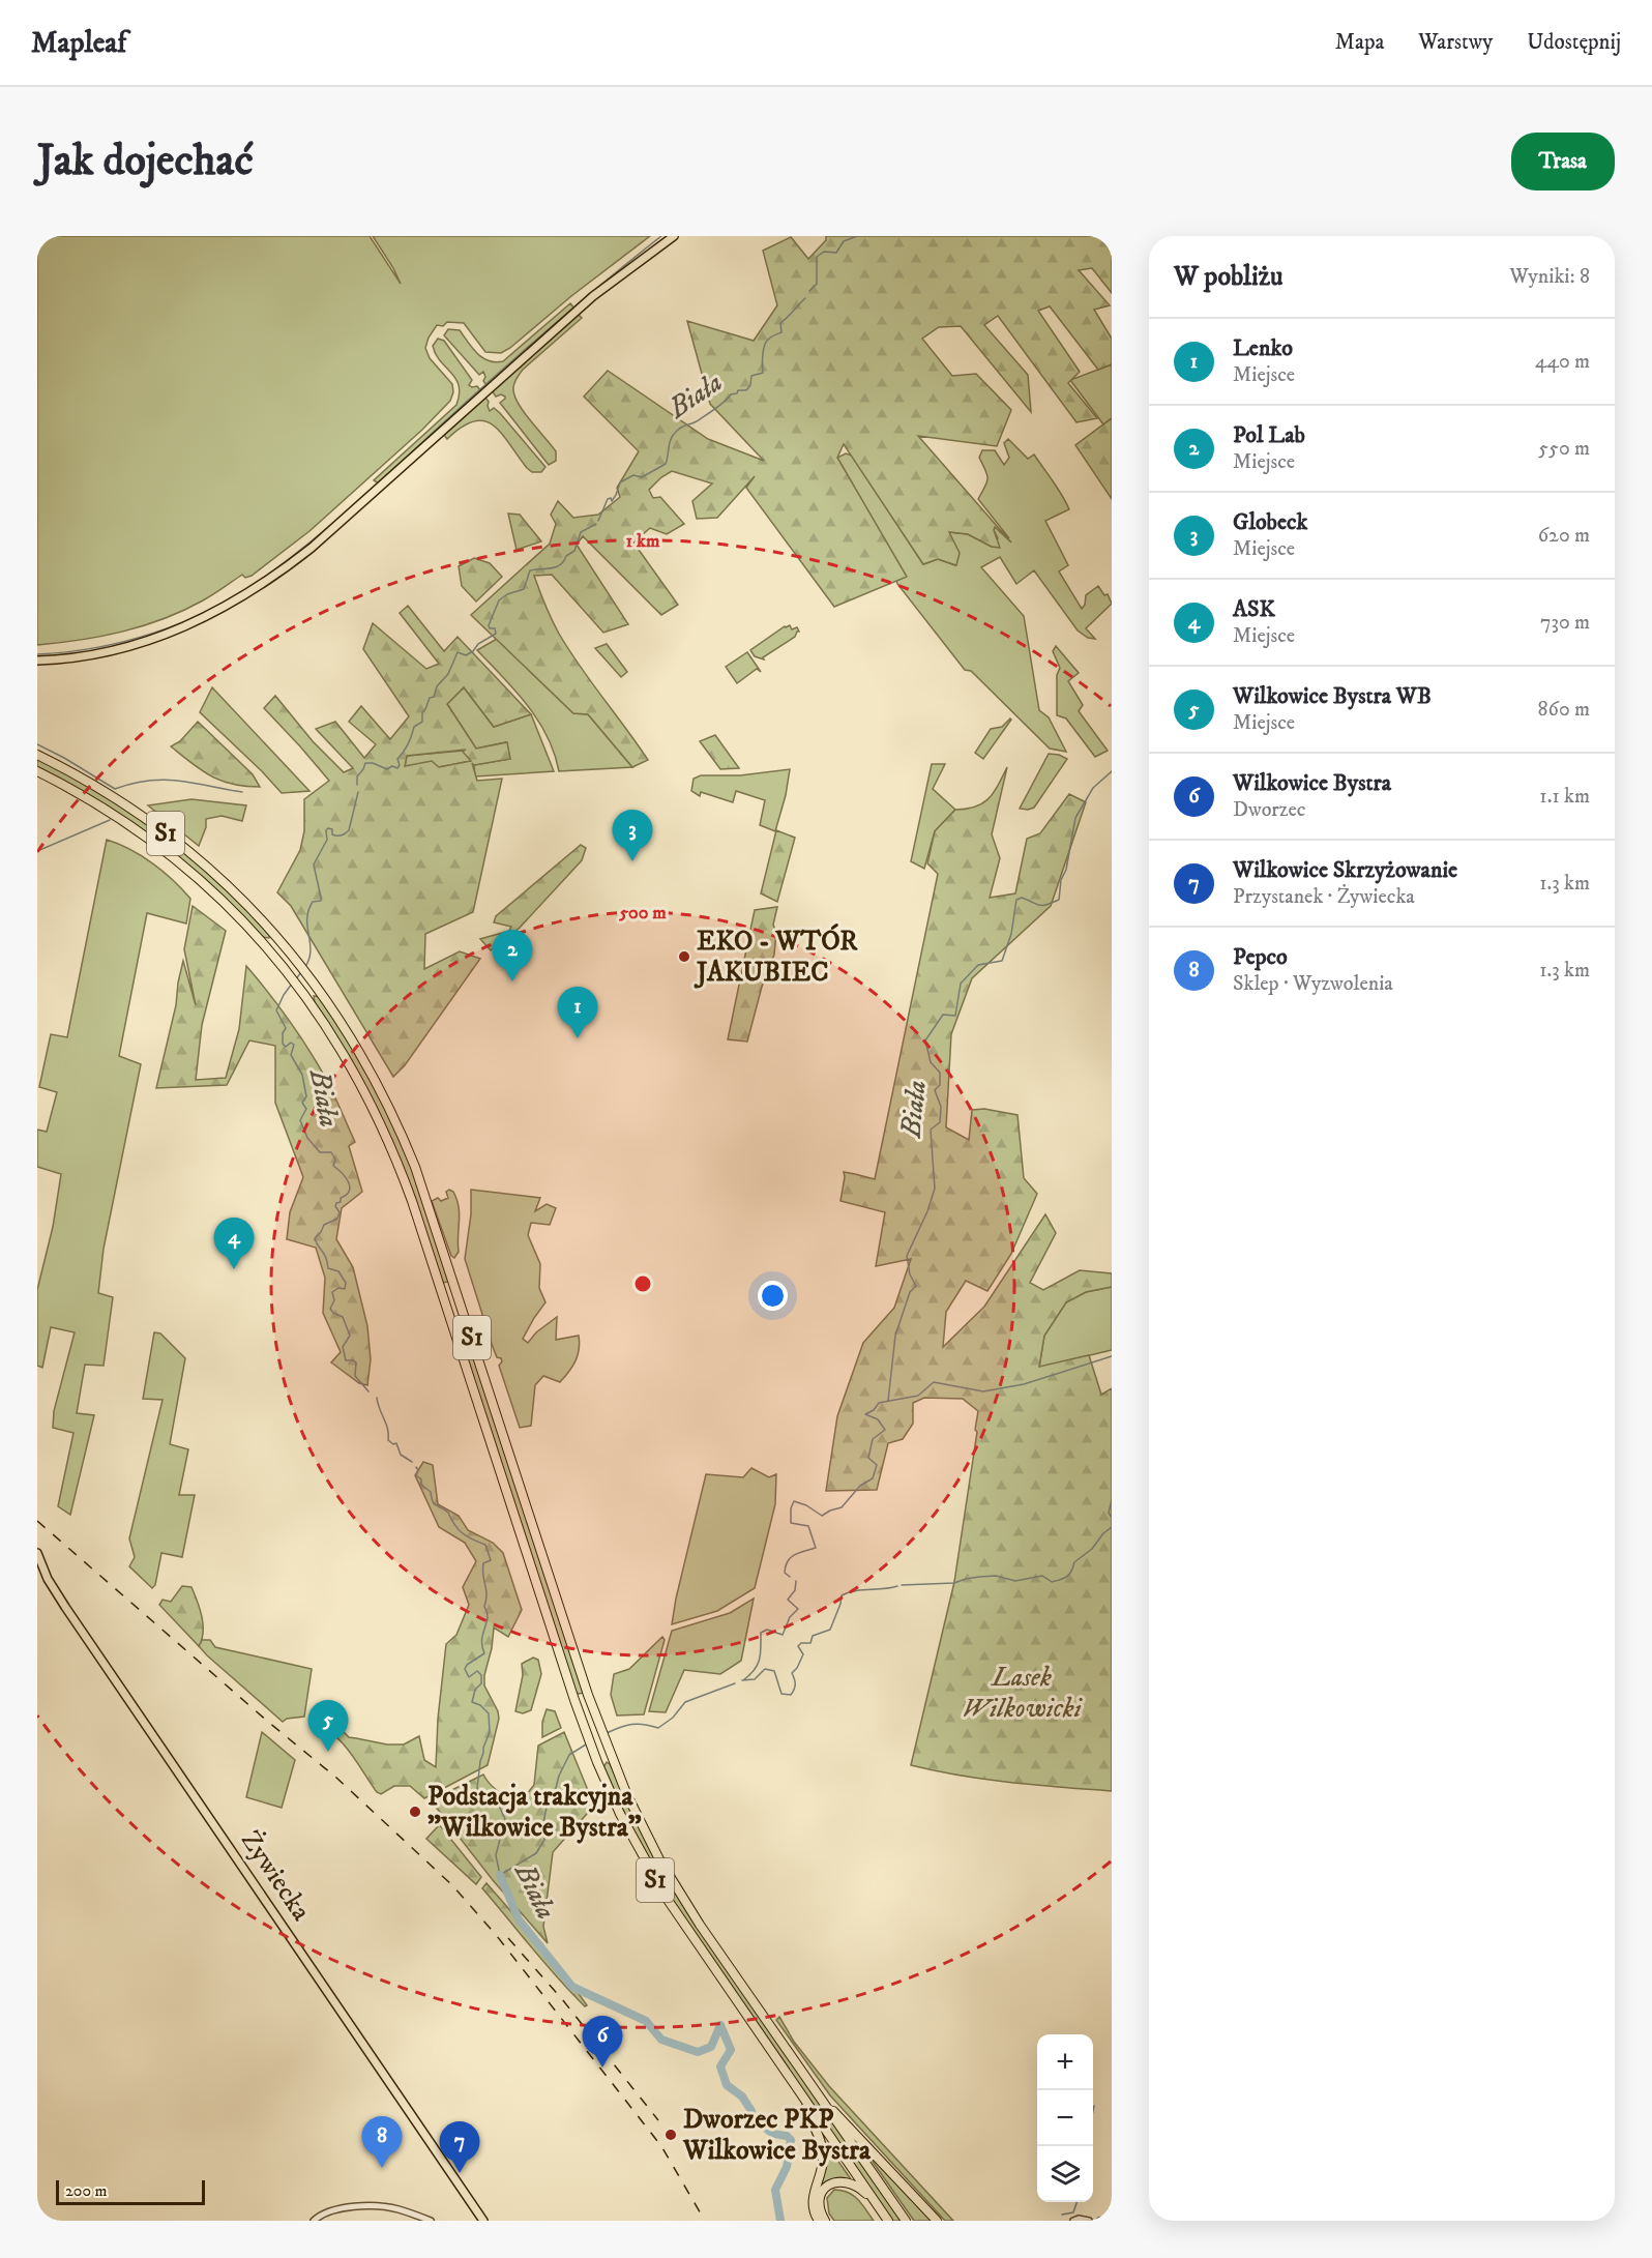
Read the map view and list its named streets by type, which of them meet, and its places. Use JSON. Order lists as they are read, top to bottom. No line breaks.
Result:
{"streets":{"highway":["S1"],"main road":["Żywiecka"]},"water":["Biała"],"parks":["Lasek Wilkowicki"],"places":["EKO - WTÓR JAKUBIEC","Podstacja trakcyjna \"Wilkowice Bystra\"","Dworzec PKP Wilkowice Bystra"],"scale_bar":"200 m","page":{"header":"Mapleaf","nav":["Mapa","Warstwy","Udostępnij"],"buttons":"Trasa","title":"Jak dojechać","heading":["W pobliżu","Wyniki: 8"],"list":[{"mark":"1","name":"Lenko","note":"Miejsce","value":"440 m"},{"mark":"2","name":"Pol Lab","note":"Miejsce","value":"550 m"},{"mark":"3","name":"Globeck","note":"Miejsce","value":"620 m"},{"mark":"4","name":"ASK","note":"Miejsce","value":"730 m"},{"mark":"5","name":"Wilkowice Bystra WB","note":"Miejsce","value":"860 m"},{"mark":"6","name":"Wilkowice Bystra","note":"Dworzec","value":"1.1 km"},{"mark":"7","name":"Wilkowice Skrzyżowanie","note":"Przystanek · Żywiecka","value":"1.3 km"},{"mark":"8","name":"Pepco","note":"Sklep · Wyzwolenia","value":"1.3 km"}],"pins":["3","2","1","4","5","6","8","7"],"map_buttons":["+","−"],"scale":"200 m"},"rings":["1 km","500 m"]}
